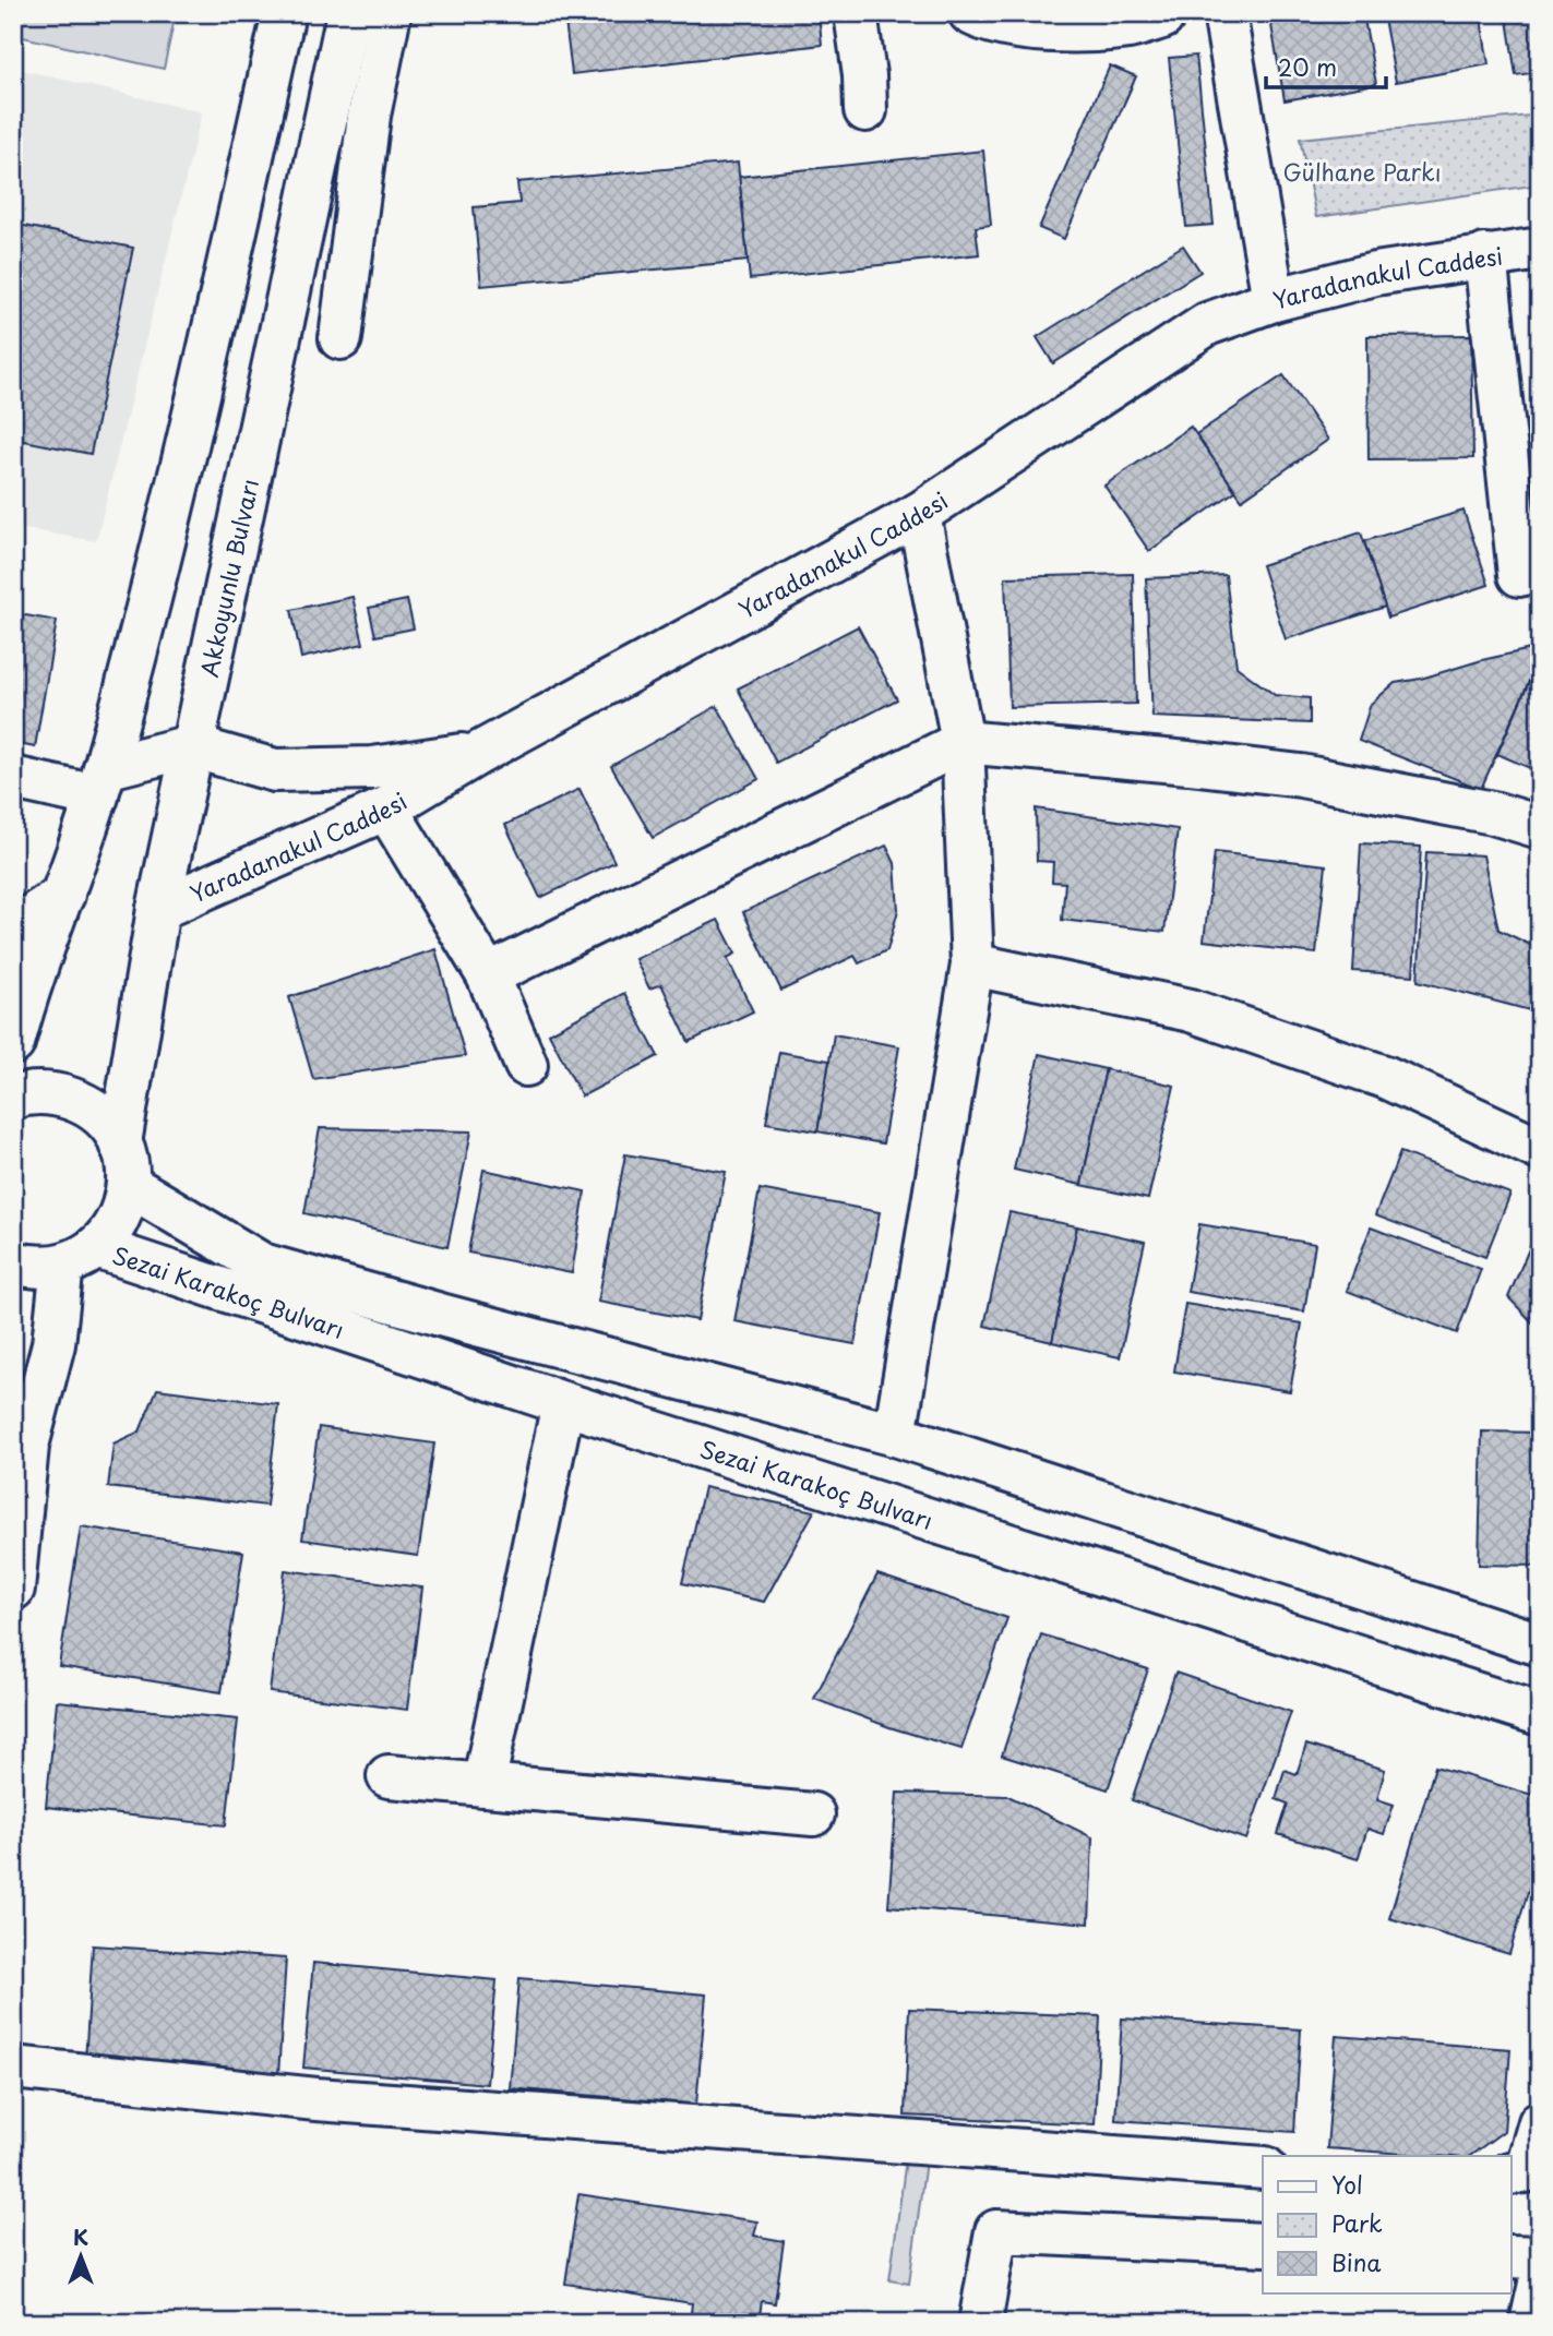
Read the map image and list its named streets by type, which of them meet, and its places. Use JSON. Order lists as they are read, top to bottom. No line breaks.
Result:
{"streets":{"street":["Yaradanakul Caddesi","Akkoyunlu Bulvarı","Sezai Karakoç Bulvarı"]},"crossings":[["Yaradanakul Caddesi","Akkoyunlu Bulvarı"]],"parks":["Gülhane Parkı"],"legend":["Yol","Park","Bina"],"scale_bar":"20 m","north":"top"}
